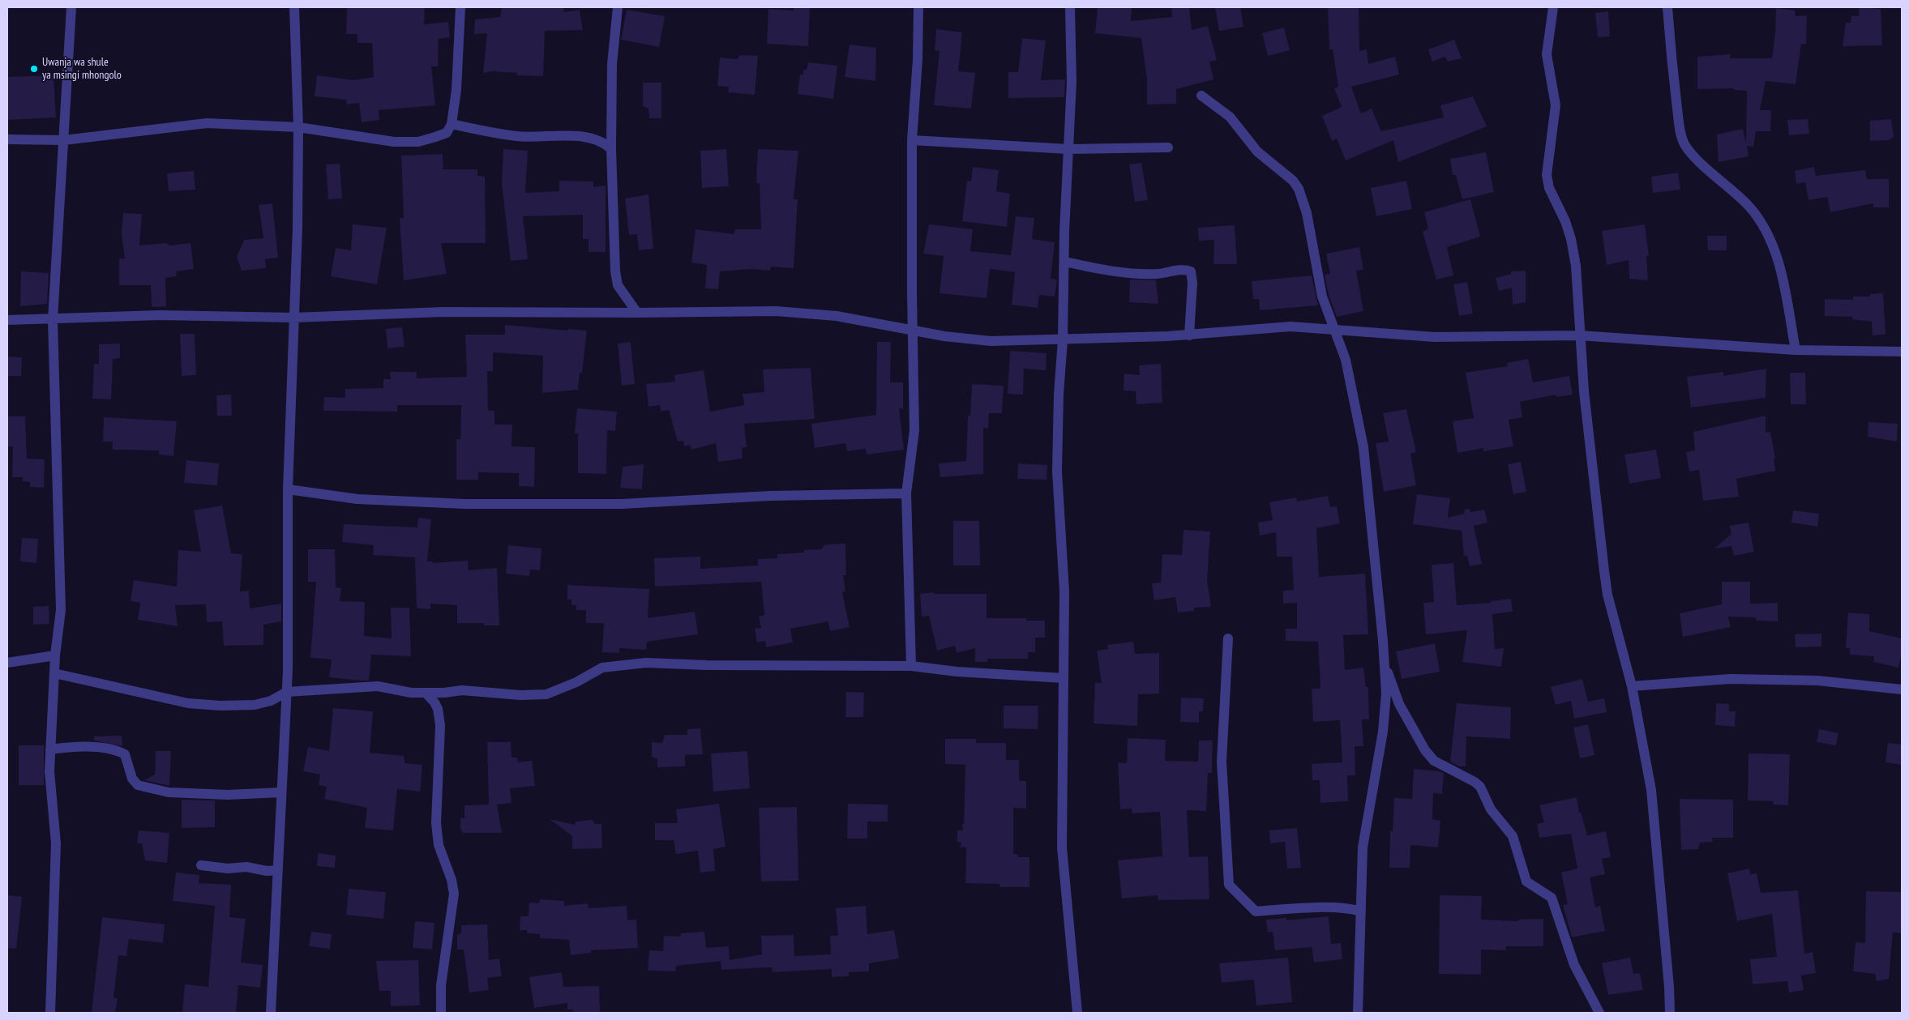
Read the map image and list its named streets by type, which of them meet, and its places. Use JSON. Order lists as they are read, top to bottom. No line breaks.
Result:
{"places":["Uwanja wa shule ya msingi mhongolo"]}
